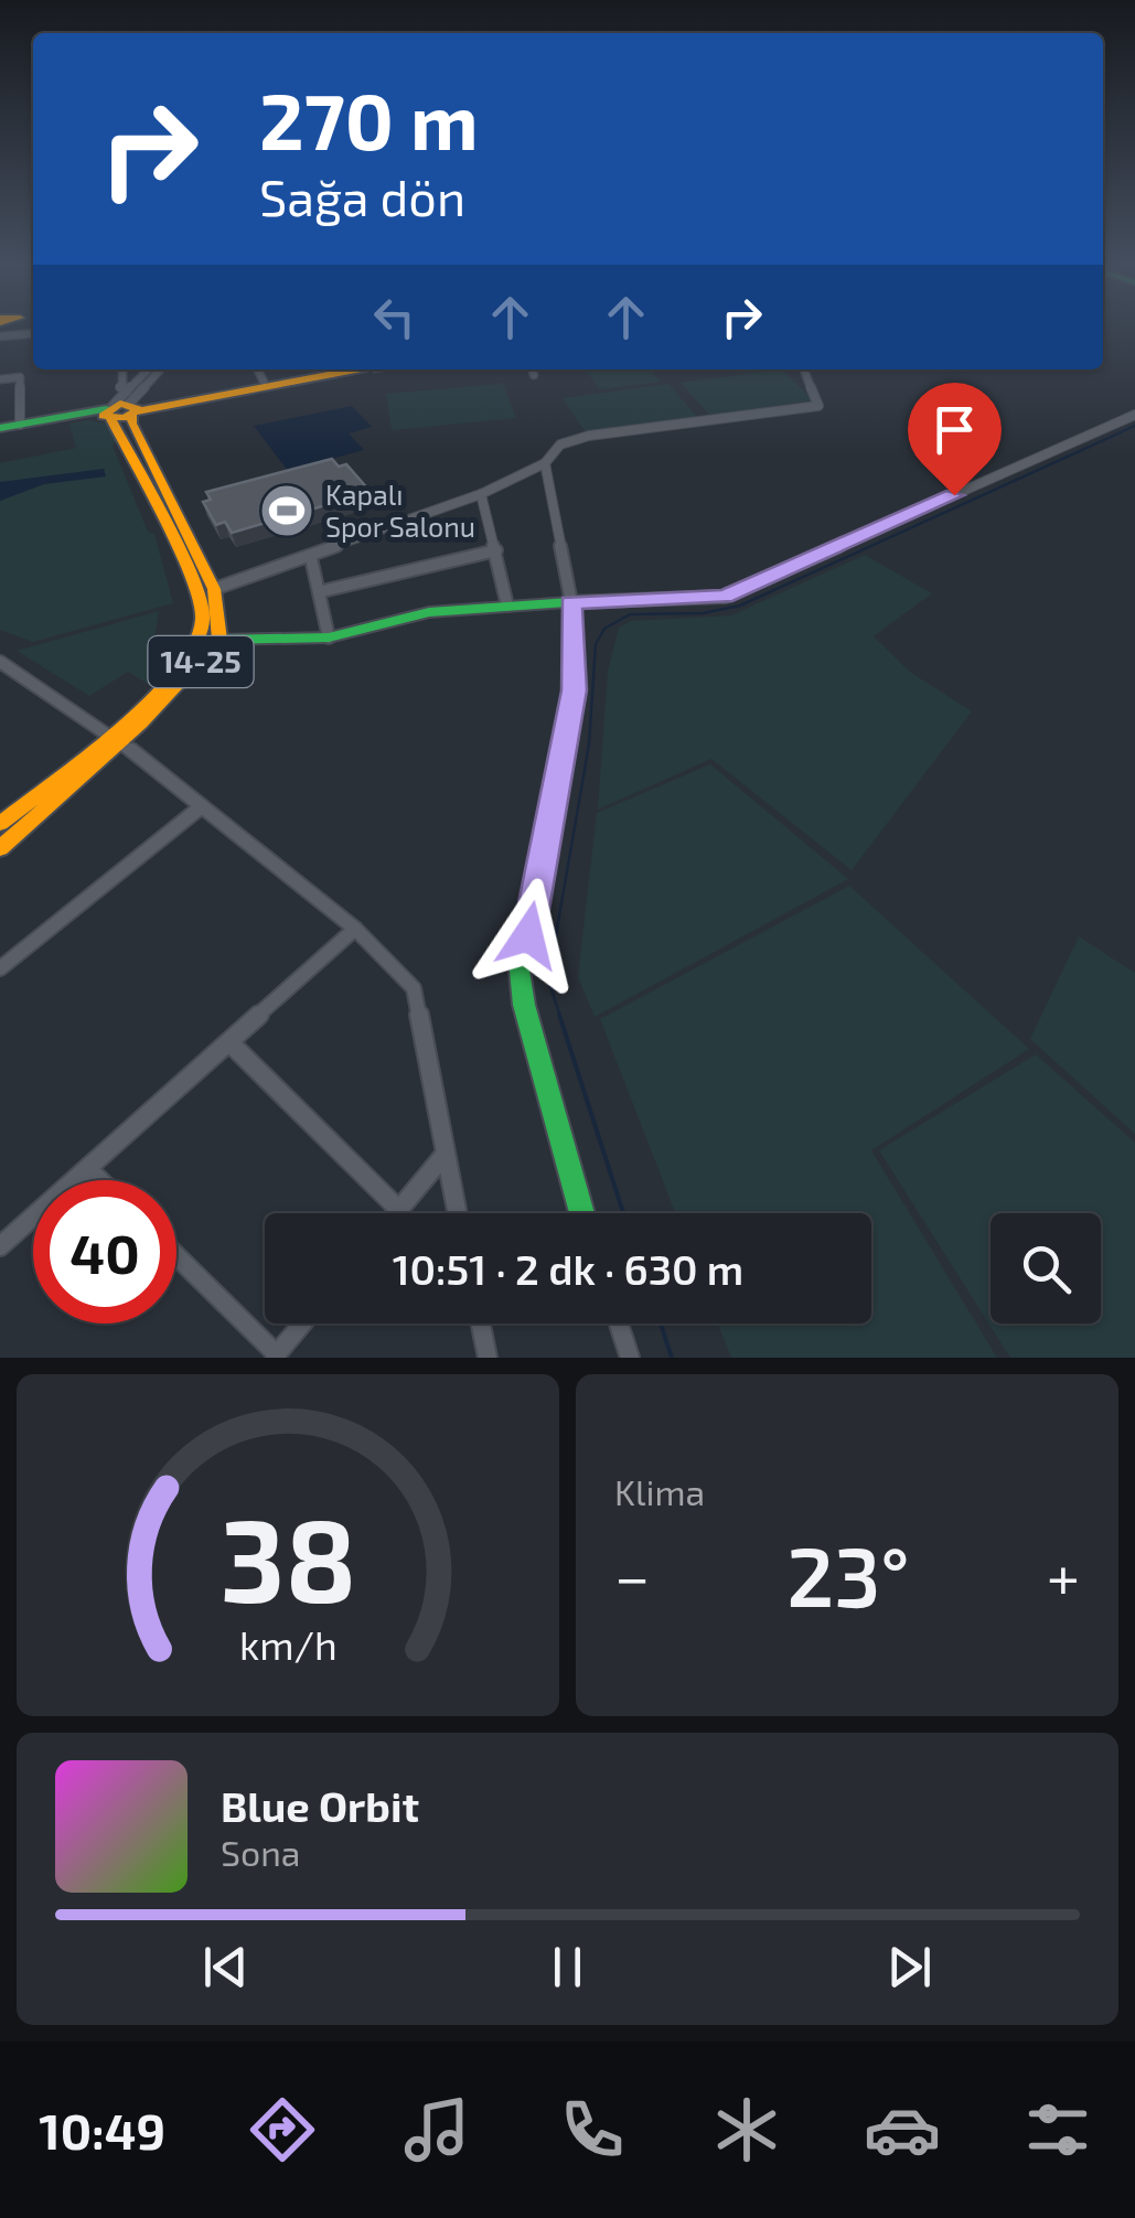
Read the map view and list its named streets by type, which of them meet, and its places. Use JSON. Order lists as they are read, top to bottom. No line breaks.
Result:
{"streets":{"main road":["14-25"]},"places":{"sports":["Kapalı Spor Salonu"]},"page":{"turn":["270 m","Sağa dön"],"limit":"40","trip":"10:51 · 2 dk · 630 m","tile":"Klima","heat":["−","23°","+"],"song":["Blue Orbit","Sona"],"tabs":"10:49","gauge":["38","km/h"]}}
